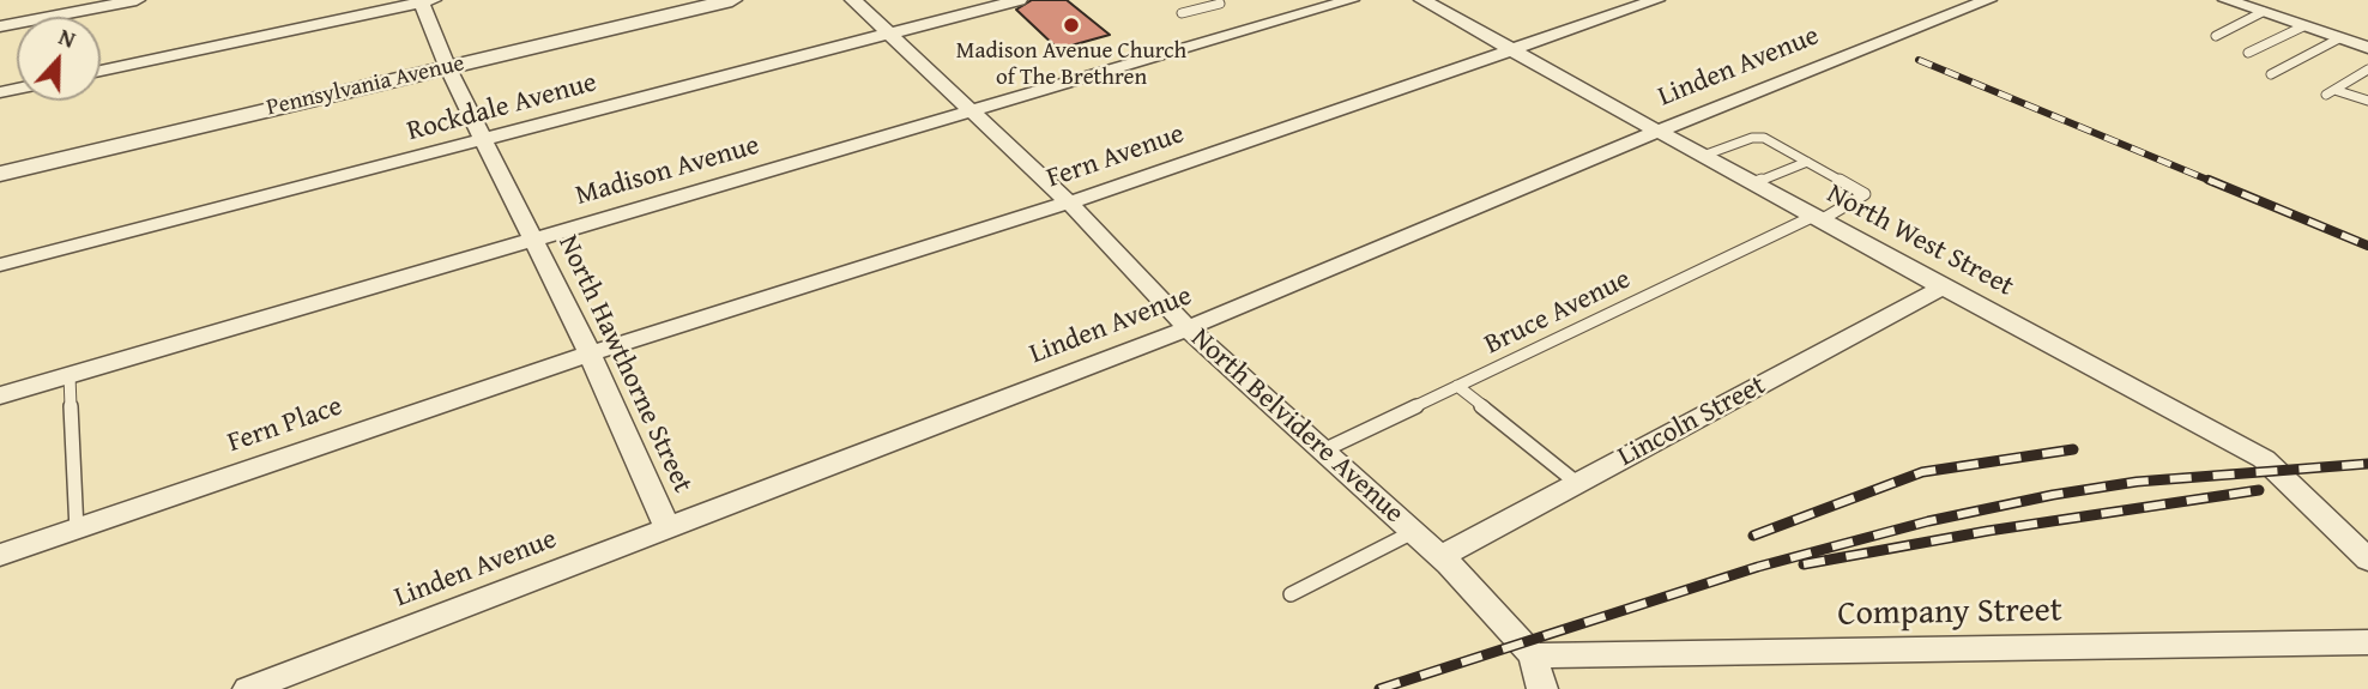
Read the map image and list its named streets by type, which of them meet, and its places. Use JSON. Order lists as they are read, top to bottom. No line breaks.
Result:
{"streets":{"street":["Linden Avenue","Pennsylvania Avenue","Rockdale Avenue","Fern Avenue","Madison Avenue","North West Street","North Hawthorne Street","Lincoln Street","Fern Place","North Belvidere Avenue","Company Street"],"lane":["Bruce Avenue"]},"crossings":[["Linden Avenue","North West Street"],["Linden Avenue","North Hawthorne Street"],["Linden Avenue","North Belvidere Avenue"],["Pennsylvania Avenue","North Hawthorne Street"],["Rockdale Avenue","North Hawthorne Street"],["Rockdale Avenue","North Belvidere Avenue"],["Fern Avenue","North West Street"],["Fern Avenue","North Hawthorne Street"],["Fern Avenue","Fern Place"],["Fern Avenue","North Belvidere Avenue"],["Madison Avenue","North Hawthorne Street"],["Madison Avenue","North Belvidere Avenue"],["North West Street","Bruce Avenue"],["North West Street","Lincoln Street"],["Bruce Avenue","North Belvidere Avenue"],["North Hawthorne Street","Fern Place"],["Lincoln Street","North Belvidere Avenue"],["North Belvidere Avenue","Company Street"]],"places":["Madison Avenue Church of The Brethren"],"north":"top"}
